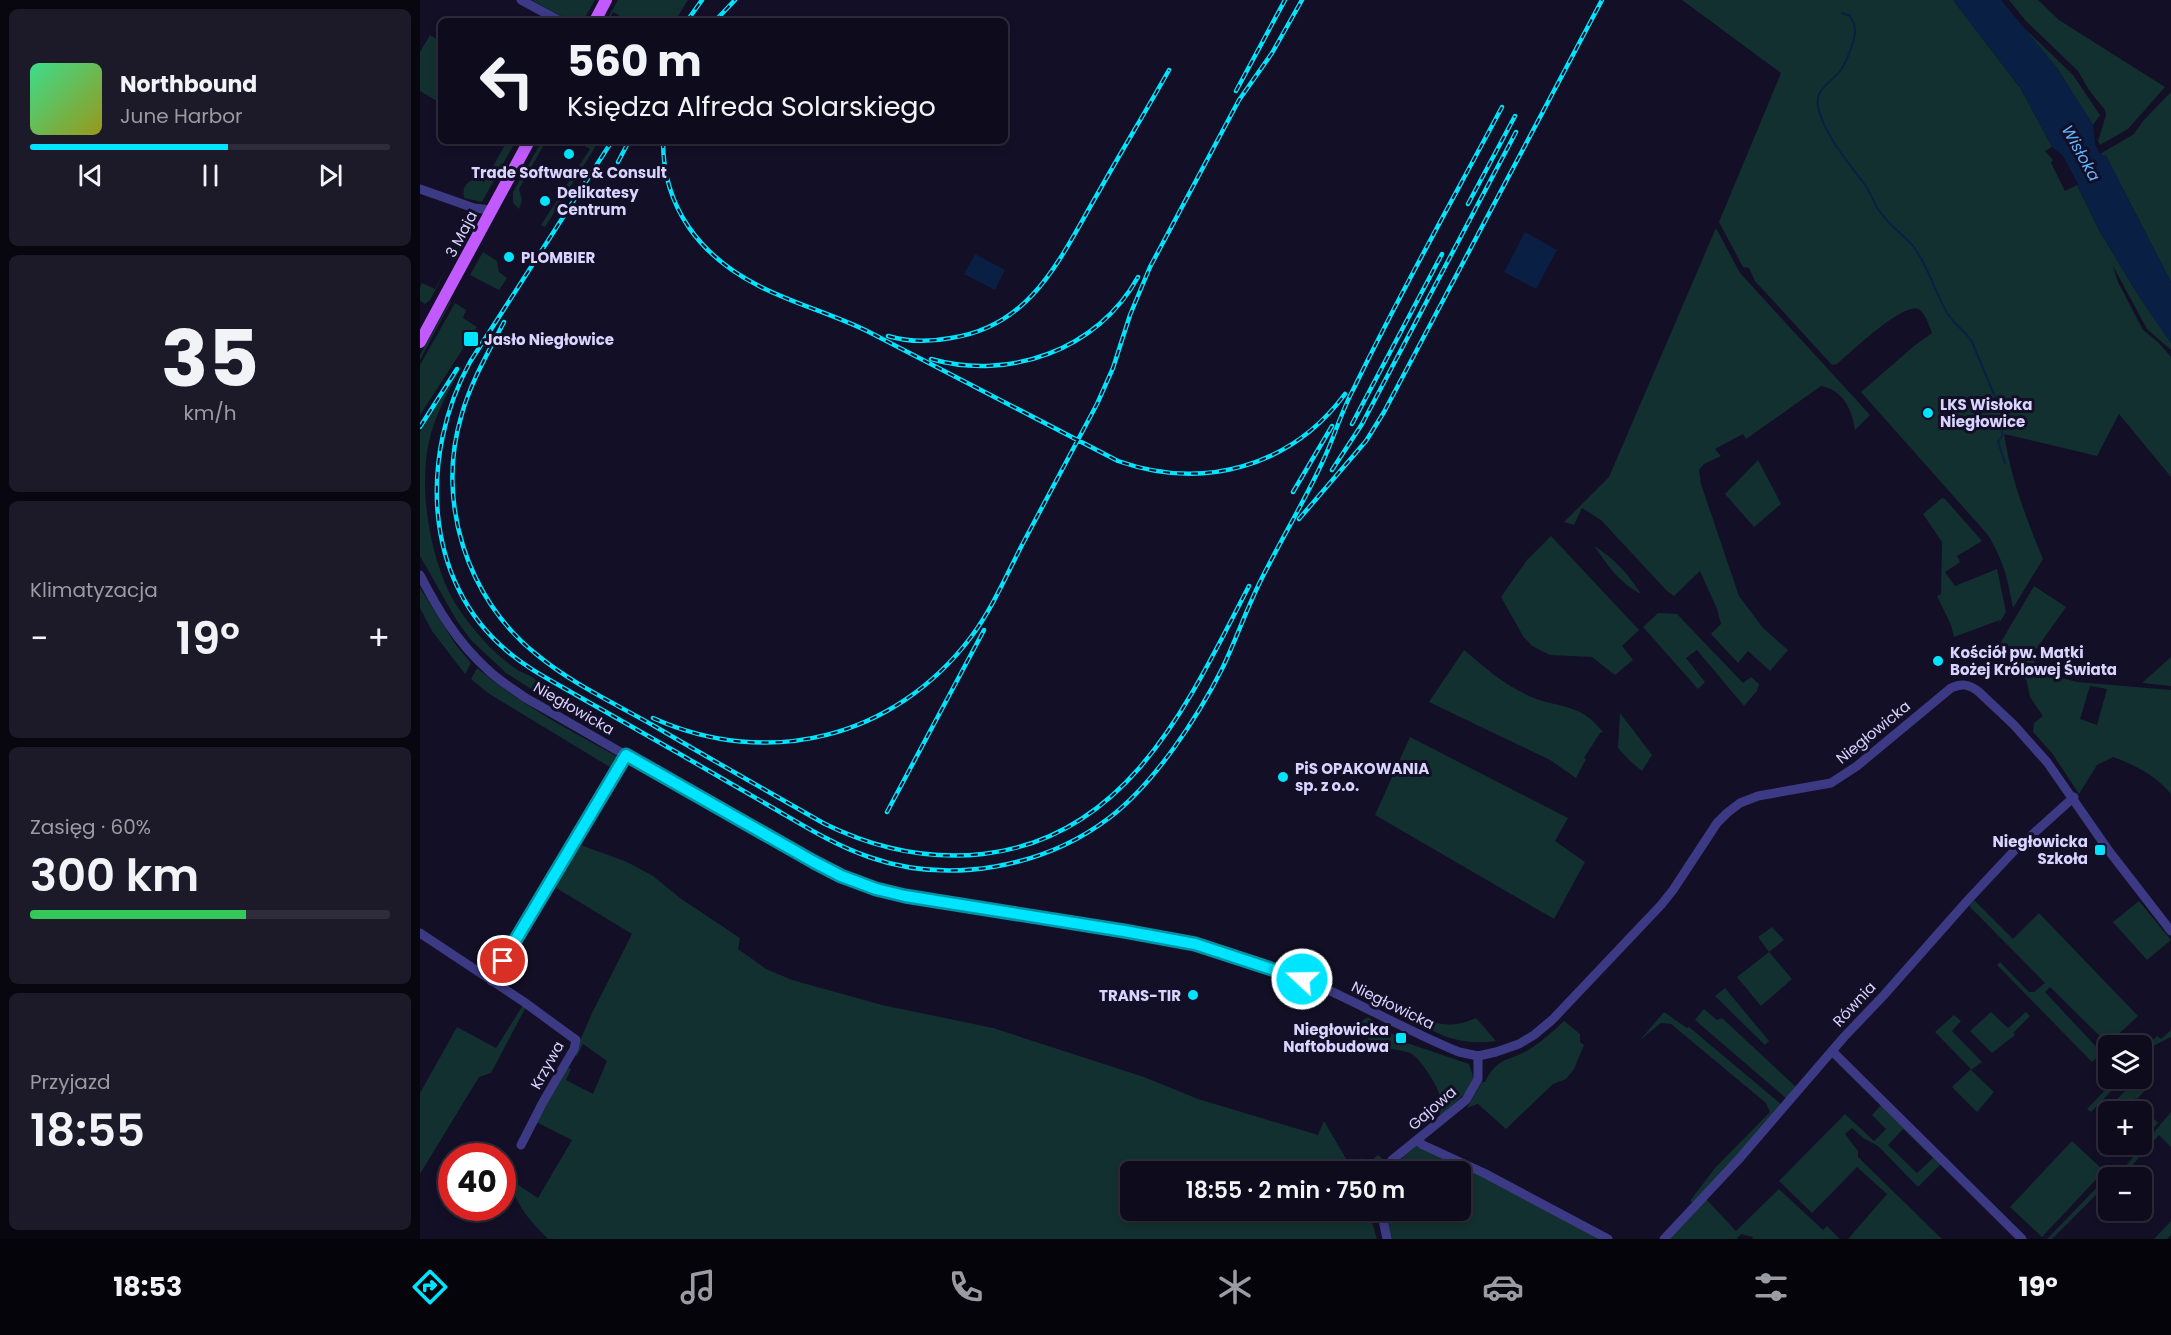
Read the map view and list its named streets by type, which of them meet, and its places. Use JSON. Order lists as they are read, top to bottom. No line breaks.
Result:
{"streets":{"main road":["3 Maja"],"street":["Niegłowicka","Równia","Krzywa","Gajowa"]},"crossings":[["Niegłowicka","Równia"],["Niegłowicka","Gajowa"]],"water":["Wisłoka"],"places":{"other":["Trade Software & Consult","Delikatesy Centrum","PLOMBIER","LKS Wisłoka Niegłowice","Kościół pw. Matki Bożej Królowej Świata","PiS OPAKOWANIA sp. z o.o.","TRANS-TIR"],"transit":["Jasło Niegłowice","Niegłowicka Szkoła","Niegłowicka Naftobudowa"]},"page":{"turn":["560 m","Księdza Alfreda Solarskiego"],"song":["Northbound","June Harbor"],"tile":[["35","km/h"],"Klimatyzacja",["Zasięg · 60%","300 km"],["Przyjazd","18:55"]],"heat":["−","19°","+"],"map_buttons":["+","−"],"limit":"40","trip":"18:55 · 2 min · 750 m","tabs":["18:53","19°"]}}
